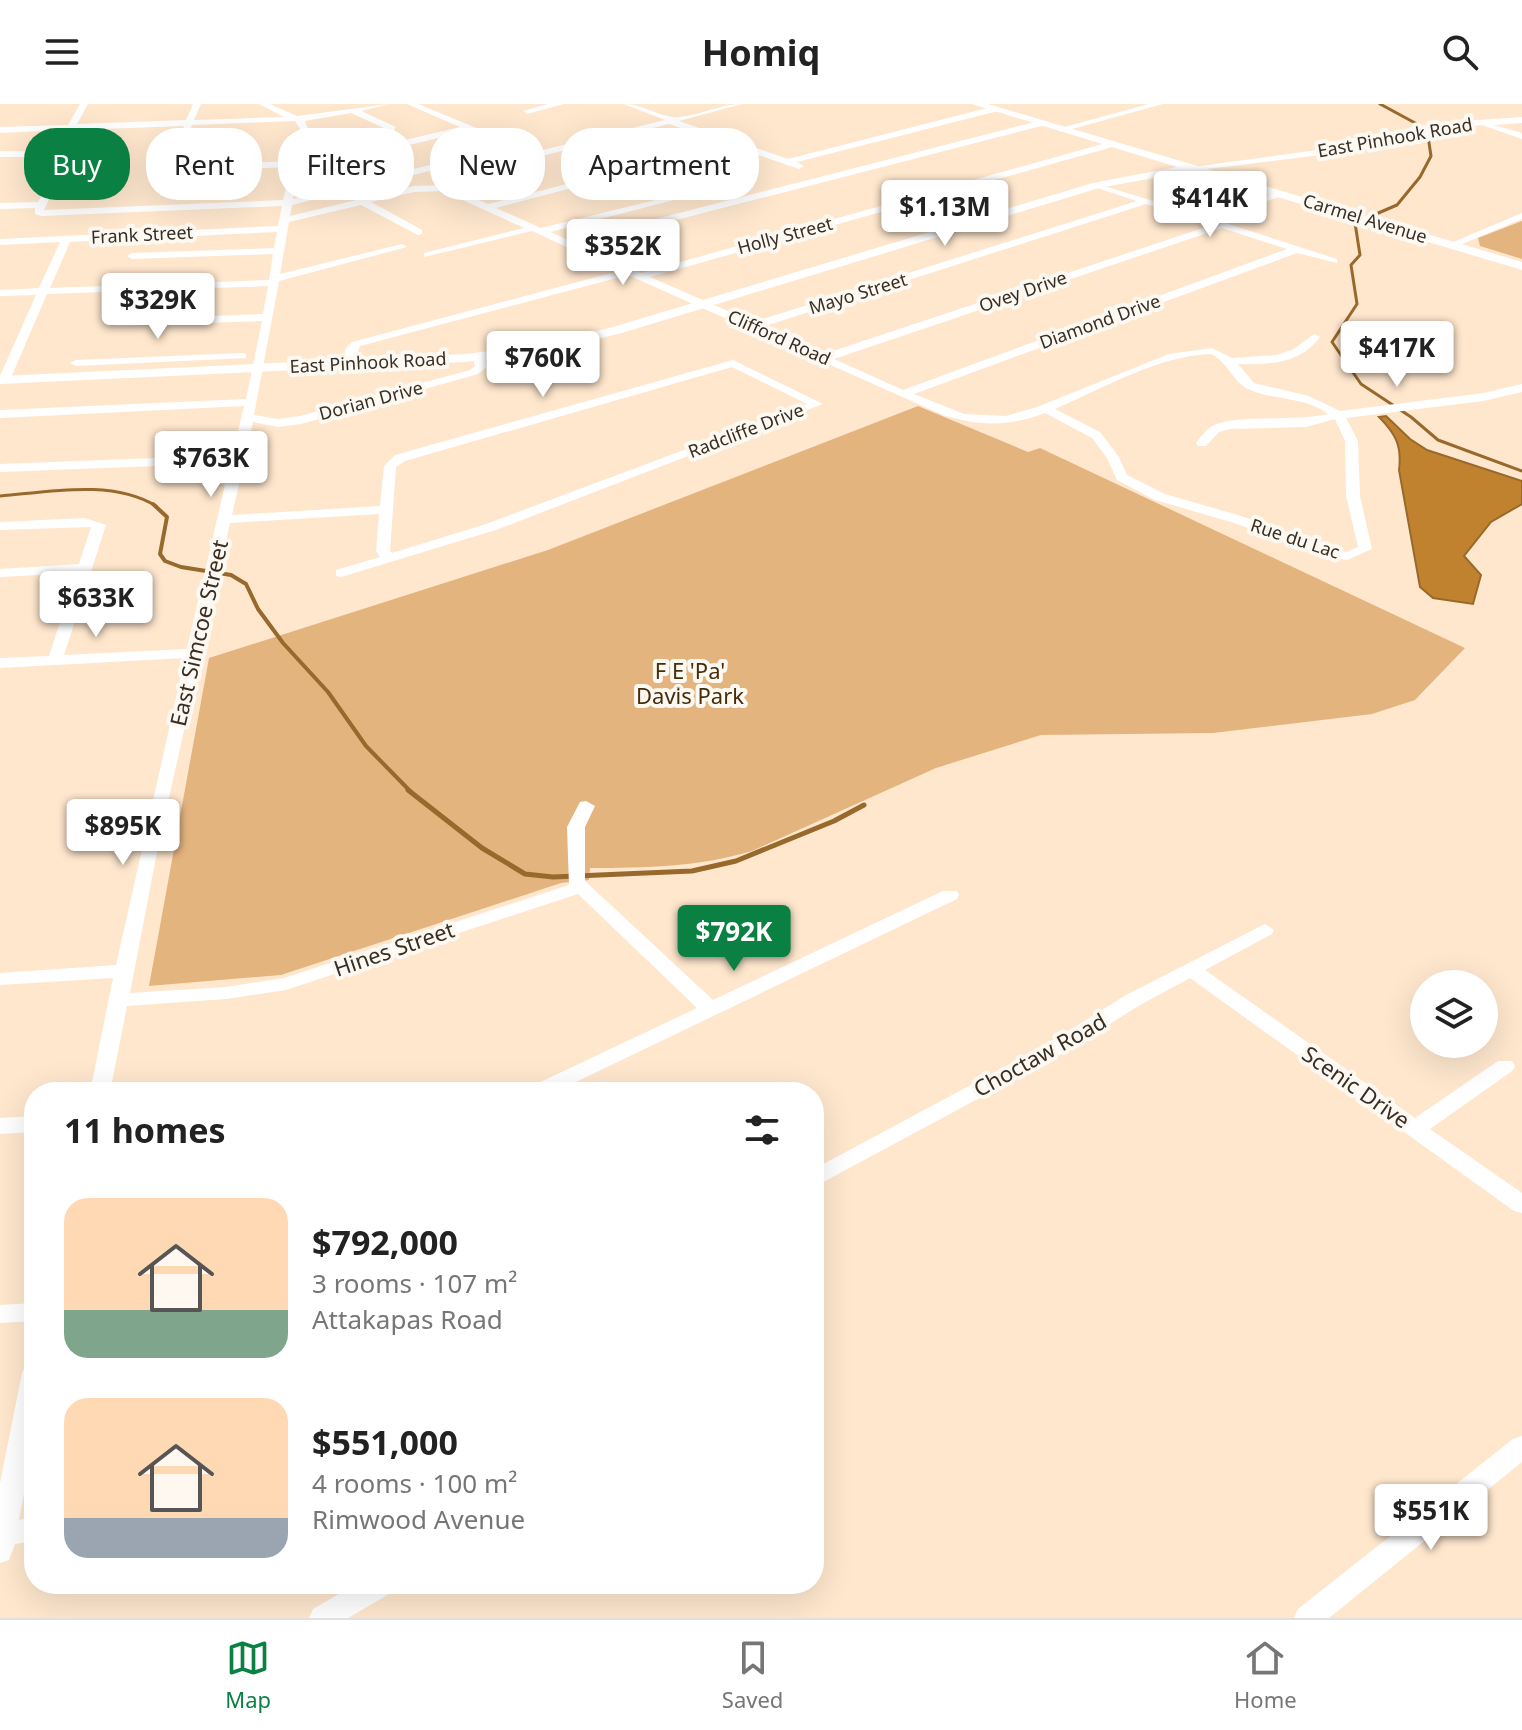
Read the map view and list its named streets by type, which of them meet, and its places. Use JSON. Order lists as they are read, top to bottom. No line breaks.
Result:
{"streets":{"main road":["East Pinhook Road","Carmel Avenue"],"street":["Frank Street","Holly Street","Ovey Drive","Mayo Street","Diamond Drive","Clifford Road","Dorian Drive","Radcliffe Drive","Rue du Lac","East Simcoe Street","Hines Street","Choctaw Road","Scenic Drive"]},"crossings":[["East Pinhook Road","Carmel Avenue"],["East Pinhook Road","Holly Street"],["East Pinhook Road","Clifford Road"],["East Pinhook Road","Dorian Drive"],["East Pinhook Road","East Simcoe Street"],["Frank Street","Clifford Road"],["Frank Street","East Simcoe Street"],["Holly Street","Clifford Road"],["Ovey Drive","Clifford Road"],["Mayo Street","Clifford Road"],["Diamond Drive","Clifford Road"],["Clifford Road","Rue du Lac"],["Clifford Road","East Simcoe Street"],["Dorian Drive","East Simcoe Street"],["East Simcoe Street","Hines Street"],["Choctaw Road","Scenic Drive"]],"parks":["F E 'Pa' Davis Park"],"page":{"header":"Homiq","chip":["Buy","Rent","Filters","New","Apartment"],"price":["$414K","$1.13M","$352K","$329K","$417K","$760K","$763K","$633K","$895K","$792K","$551K"],"heading":"11 homes","list":[{"name":"$792,000","note":"3 rooms · 107 m² · Attakapas Road"},{"name":"$551,000","note":"4 rooms · 100 m² · Rimwood Avenue"}],"tabs":["Map","Saved","Home"]}}
